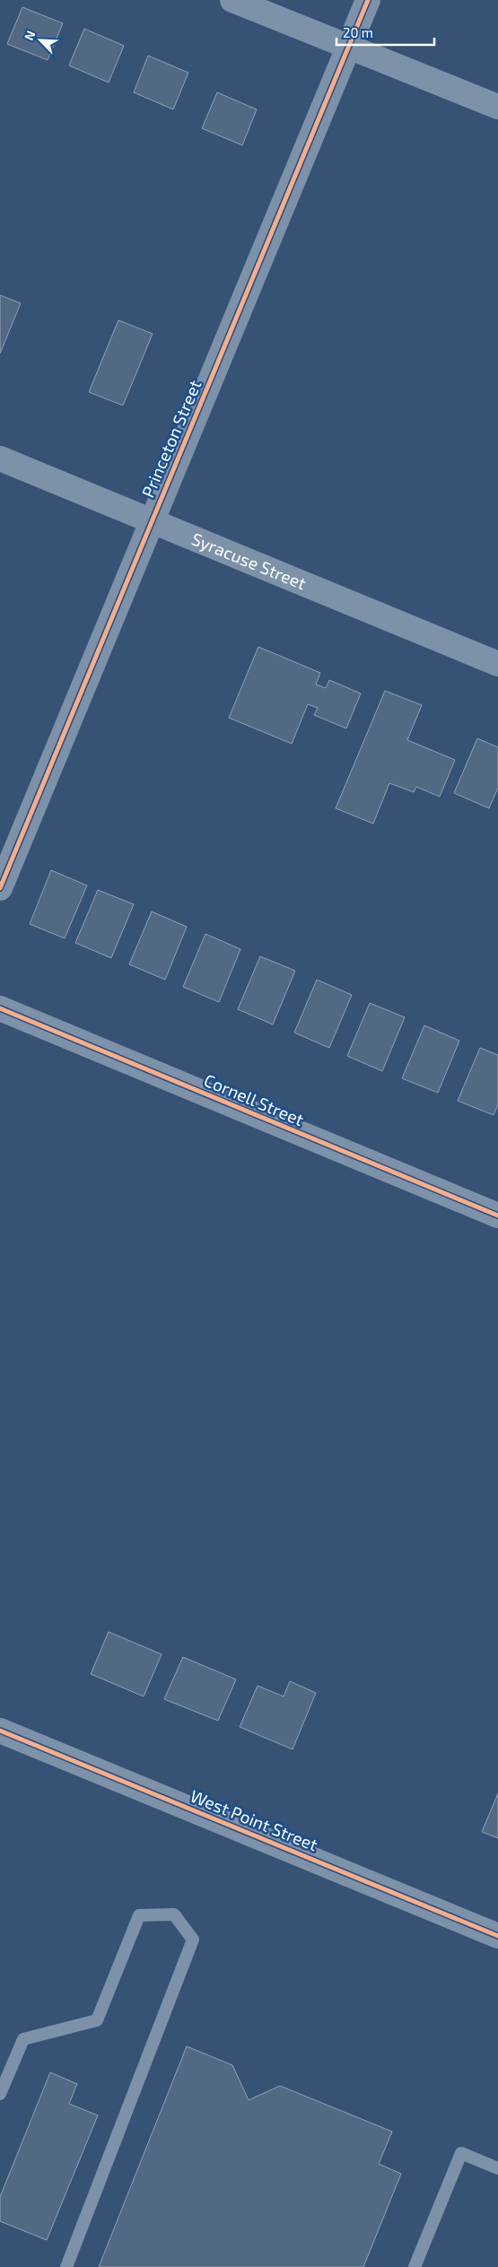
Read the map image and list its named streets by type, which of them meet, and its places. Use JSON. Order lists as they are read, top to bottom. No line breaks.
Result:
{"streets":{"street":["Princeton Street","Syracuse Street","Cornell Street","West Point Street"]},"crossings":[["Princeton Street","Syracuse Street"]],"scale_bar":"20 m","north":"top left"}
